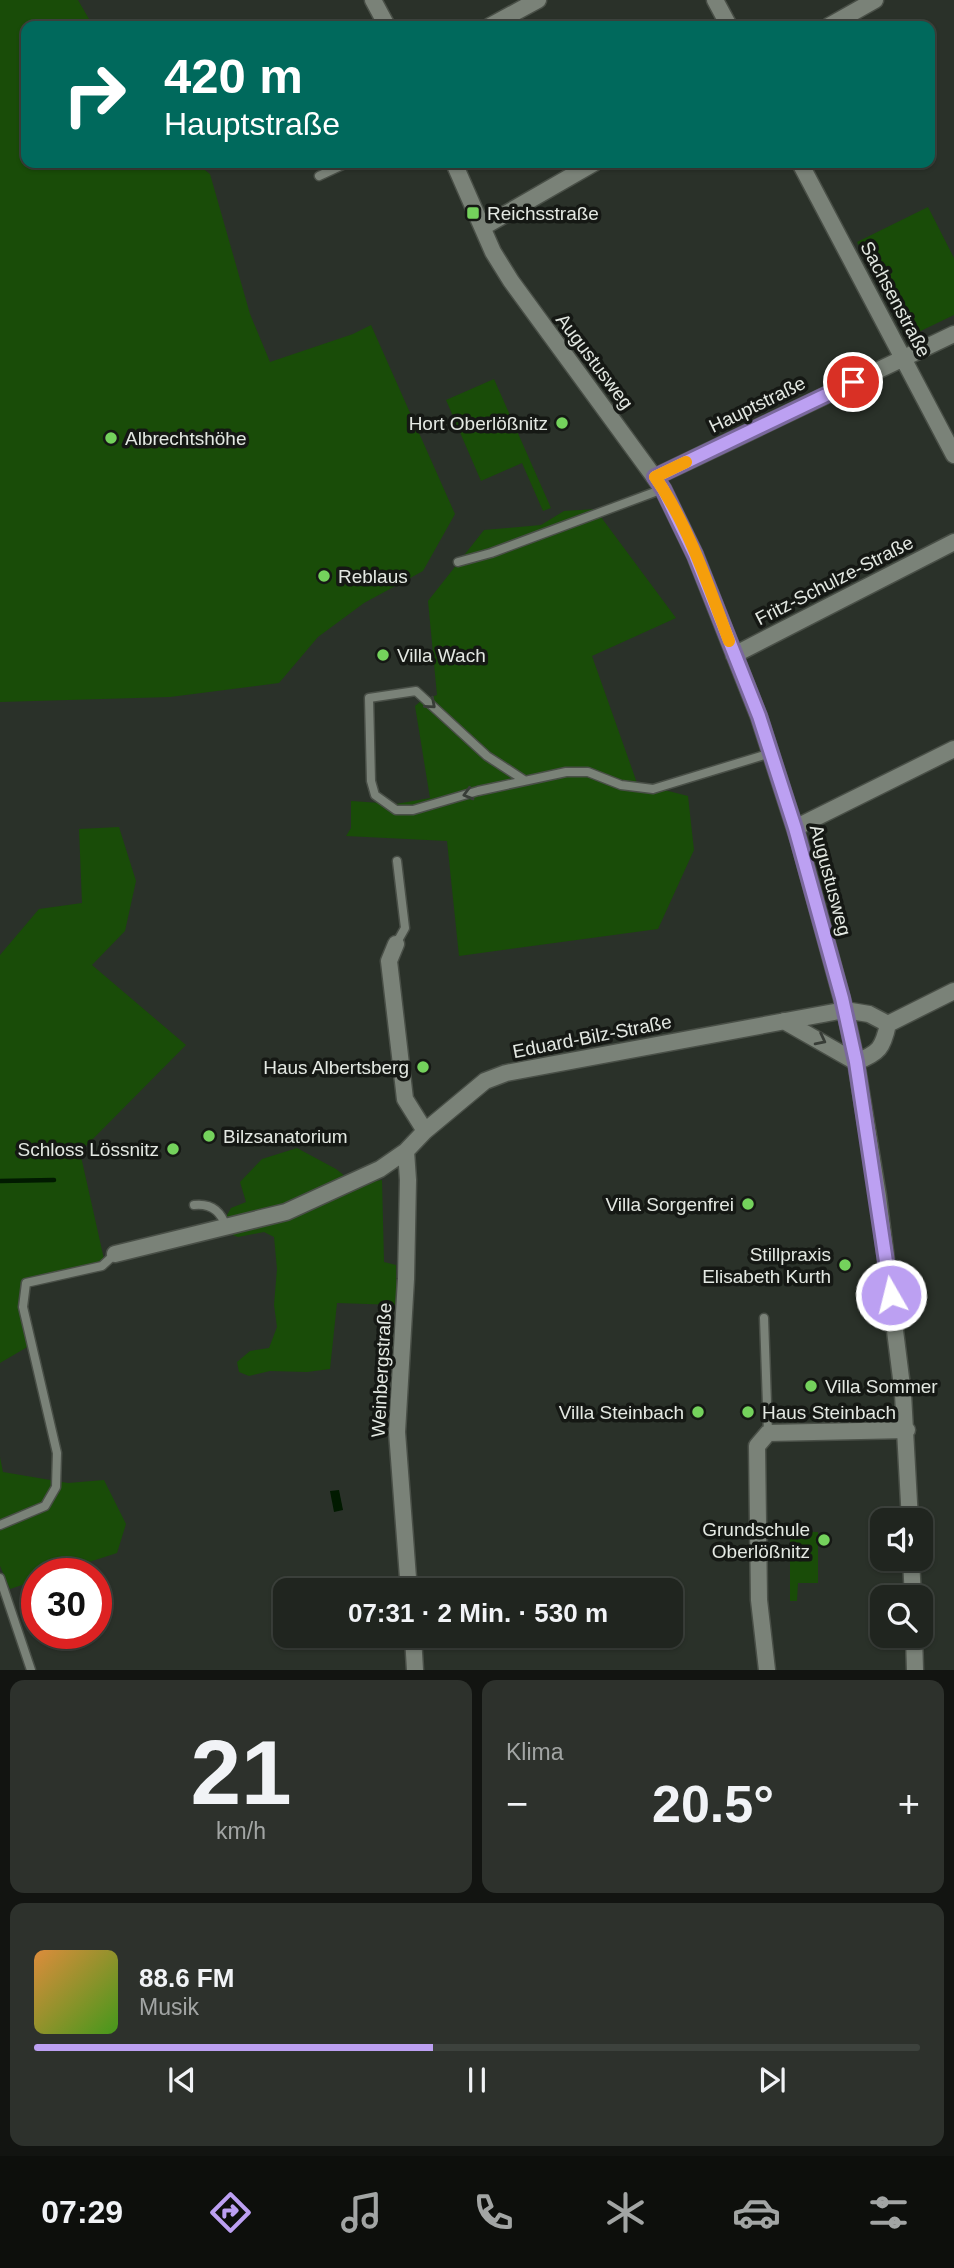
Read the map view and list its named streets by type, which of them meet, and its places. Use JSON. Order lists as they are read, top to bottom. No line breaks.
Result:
{"streets":{"street":["Sachsenstraße","Augustusweg","Hauptstraße","Fritz-Schulze-Straße","Eduard-Bilz-Straße","Weinbergstraße"]},"crossings":[["Sachsenstraße","Hauptstraße"],["Augustusweg","Hauptstraße"],["Augustusweg","Fritz-Schulze-Straße"],["Augustusweg","Eduard-Bilz-Straße"],["Eduard-Bilz-Straße","Weinbergstraße"]],"places":{"transit":["Reichsstraße"],"other":["Hort Oberlößnitz","Albrechtshöhe","Reblaus","Villa Wach","Haus Albertsberg","Bilzsanatorium","Schloss Lössnitz","Villa Sorgenfrei","Stillpraxis Elisabeth Kurth","Villa Sommer","Villa Steinbach","Haus Steinbach","Grundschule Oberlößnitz"]},"page":{"turn":["420 m","Hauptstraße"],"limit":"30","trip":"07:31 · 2 Min. · 530 m","tile":[["21","km/h"],"Klima"],"heat":["−","20.5°","+"],"song":["88.6 FM","Musik"],"tabs":"07:29"}}
